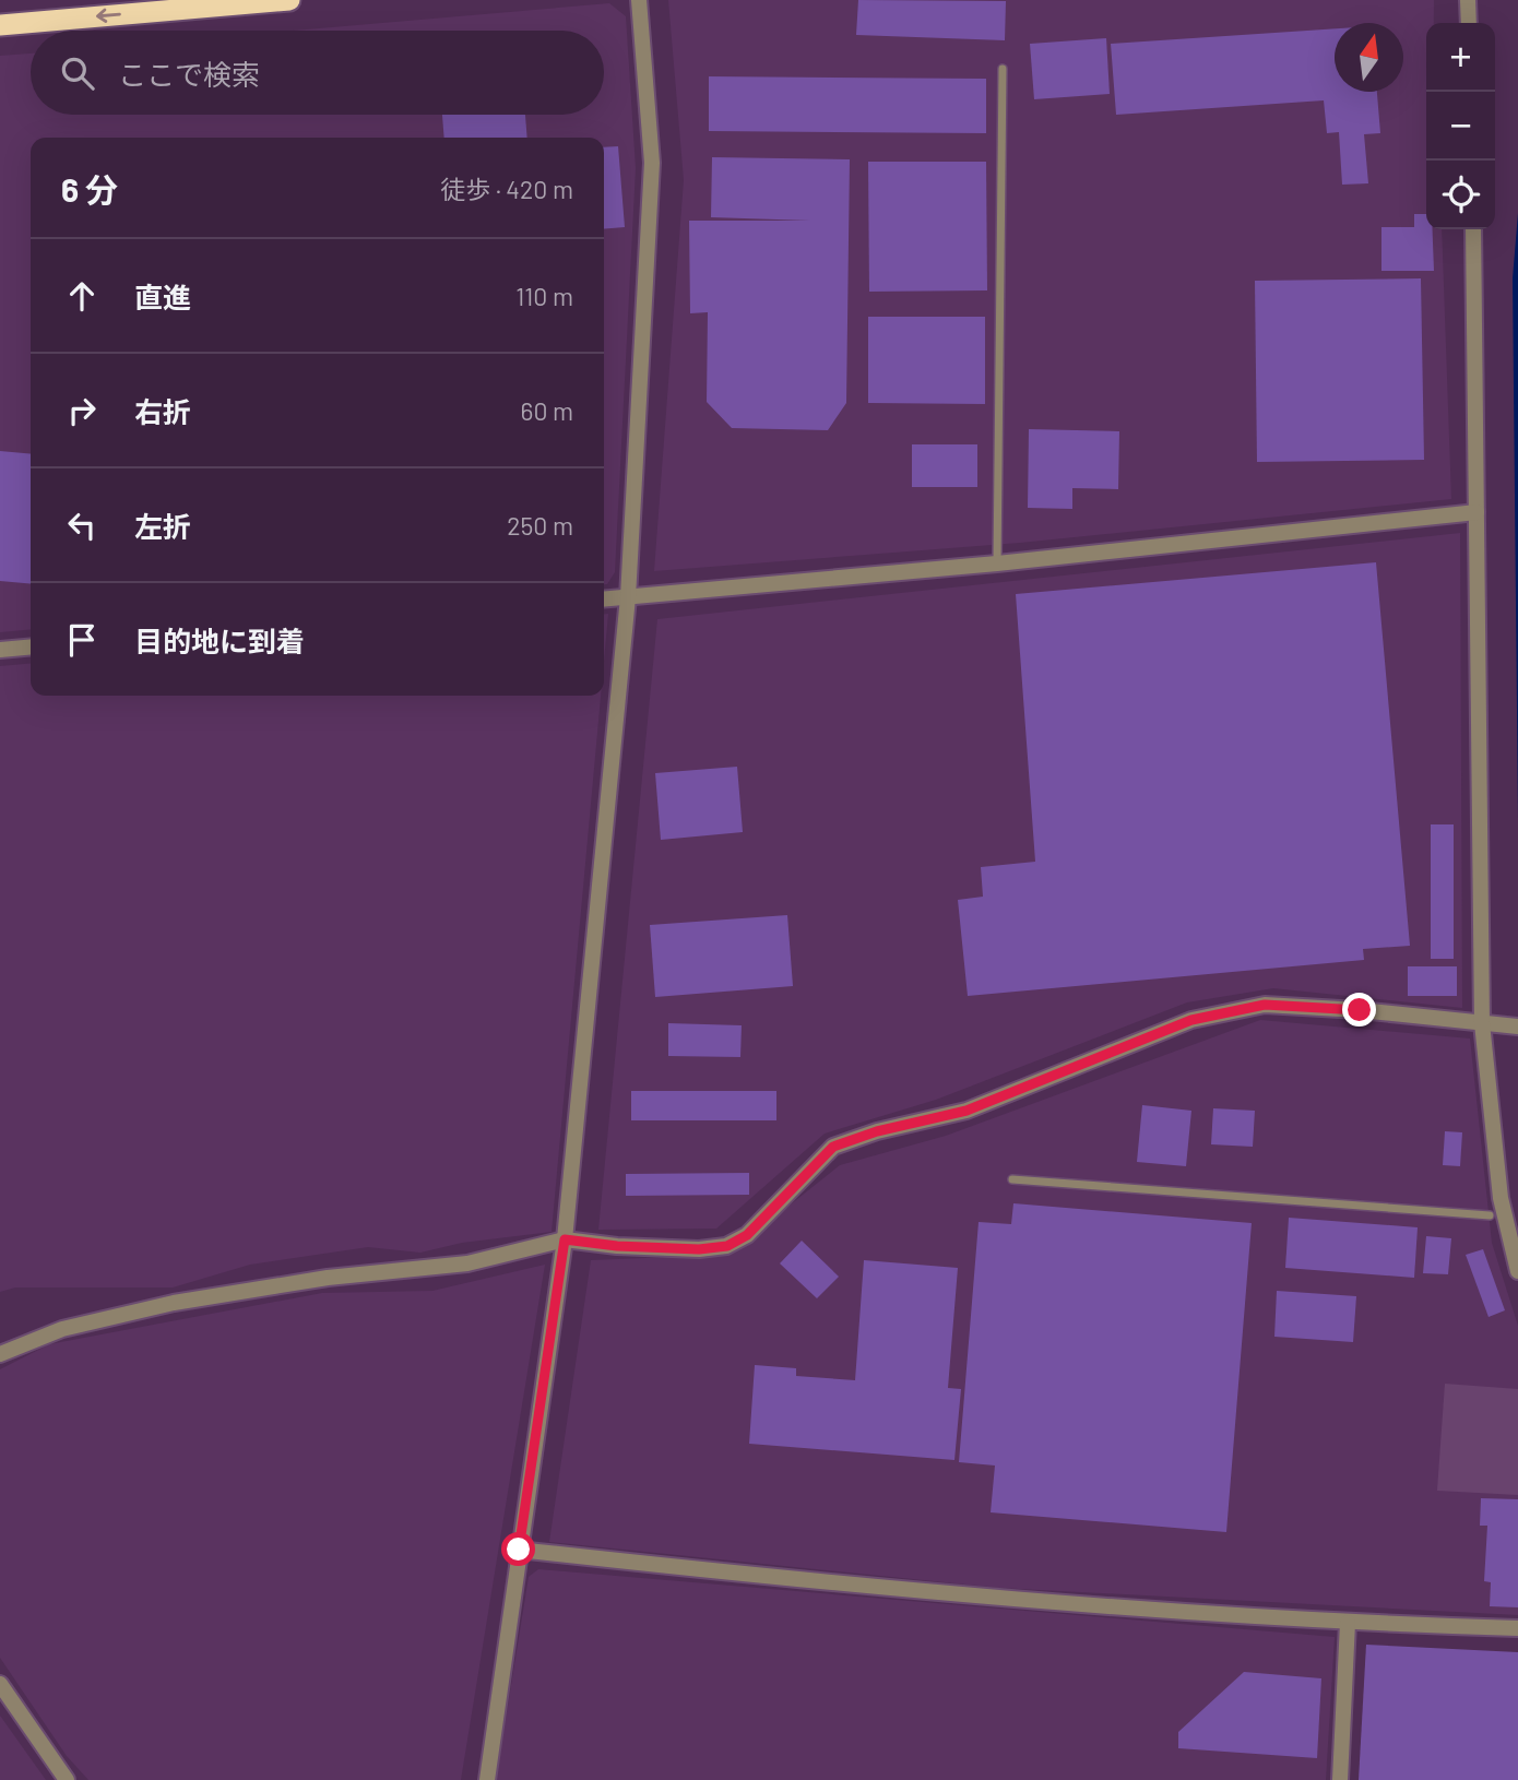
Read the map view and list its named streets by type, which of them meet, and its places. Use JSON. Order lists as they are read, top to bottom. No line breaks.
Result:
{"north":"top","page":{"map_buttons":["+","−"],"search":"ここで検索","heading":["6 分","徒歩 · 420 m"],"list":[["直進","110 m"],["右折","60 m"],["左折","250 m"],"目的地に到着"]}}
